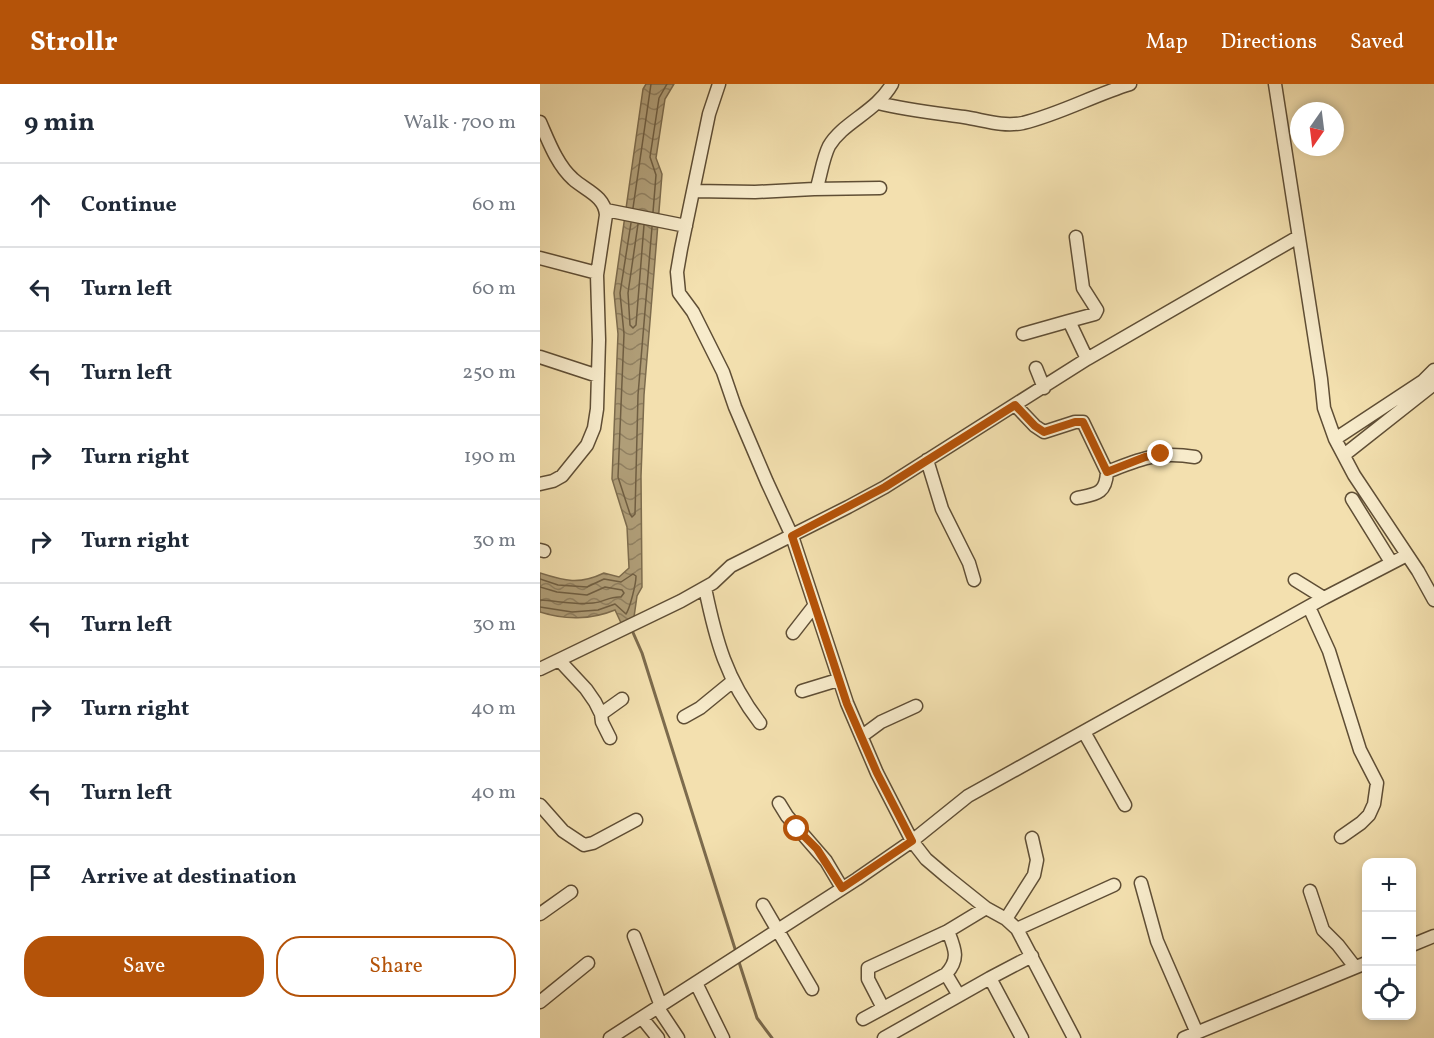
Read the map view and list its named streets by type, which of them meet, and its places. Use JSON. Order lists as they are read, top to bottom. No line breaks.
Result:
{"north":"bottom","page":{"header":"Strollr","nav":["Map","Directions","Saved"],"heading":["9 min","Walk · 700 m"],"list":[["Continue","60 m"],["Turn left","60 m"],["Turn left","250 m"],["Turn right","190 m"],["Turn right","30 m"],["Turn left","30 m"],["Turn right","40 m"],["Turn left","40 m"],"Arrive at destination"],"map_buttons":["+","−"],"buttons":["Save","Share"]}}
